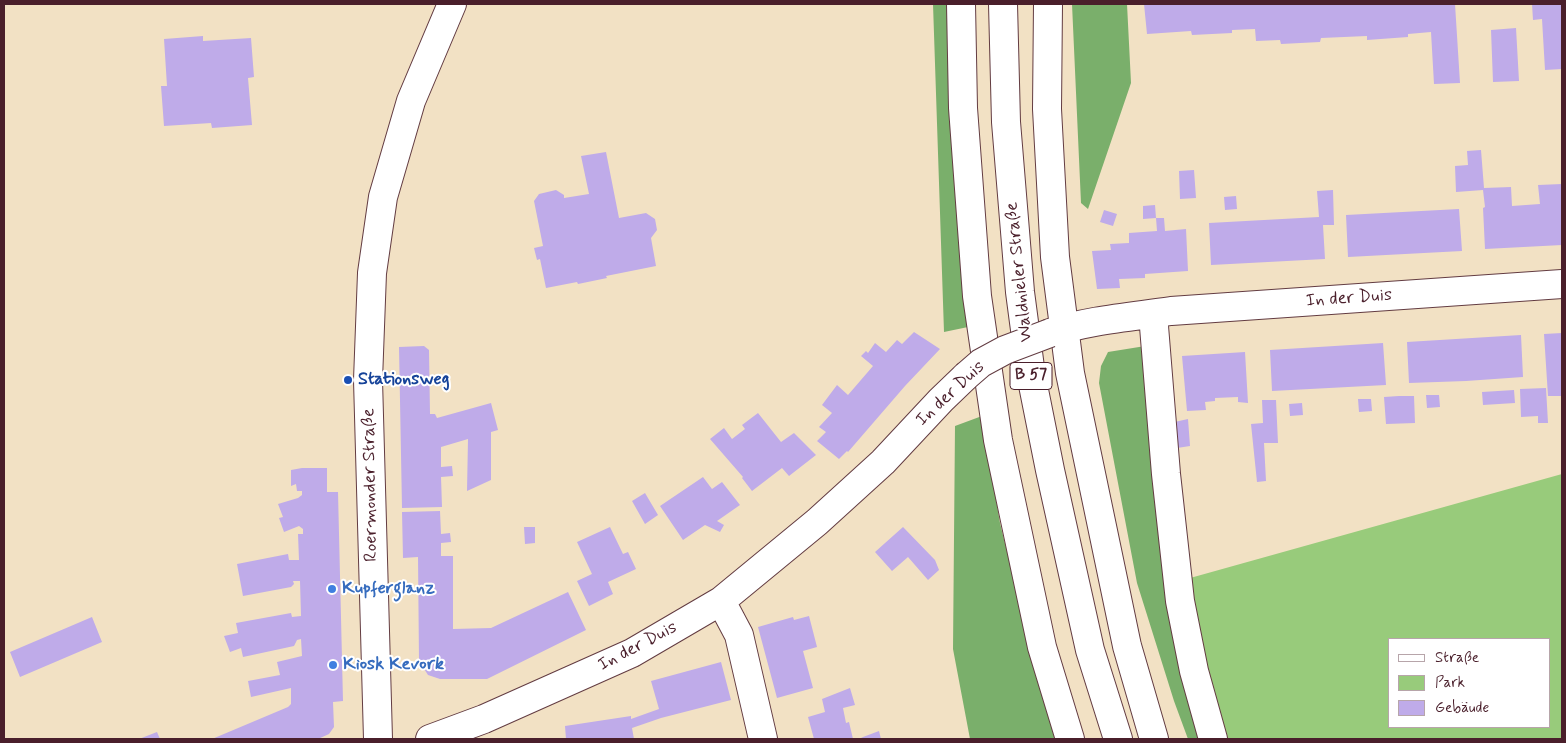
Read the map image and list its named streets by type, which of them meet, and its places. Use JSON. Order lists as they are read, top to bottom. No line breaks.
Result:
{"streets":{"main road":["Waldnieler Straße","In der Duis","B 57","Roermonder Straße"]},"places":["Stationsweg","Kupferglanz","Kiosk Kevork"],"legend":["Straße","Park","Gebäude"]}
